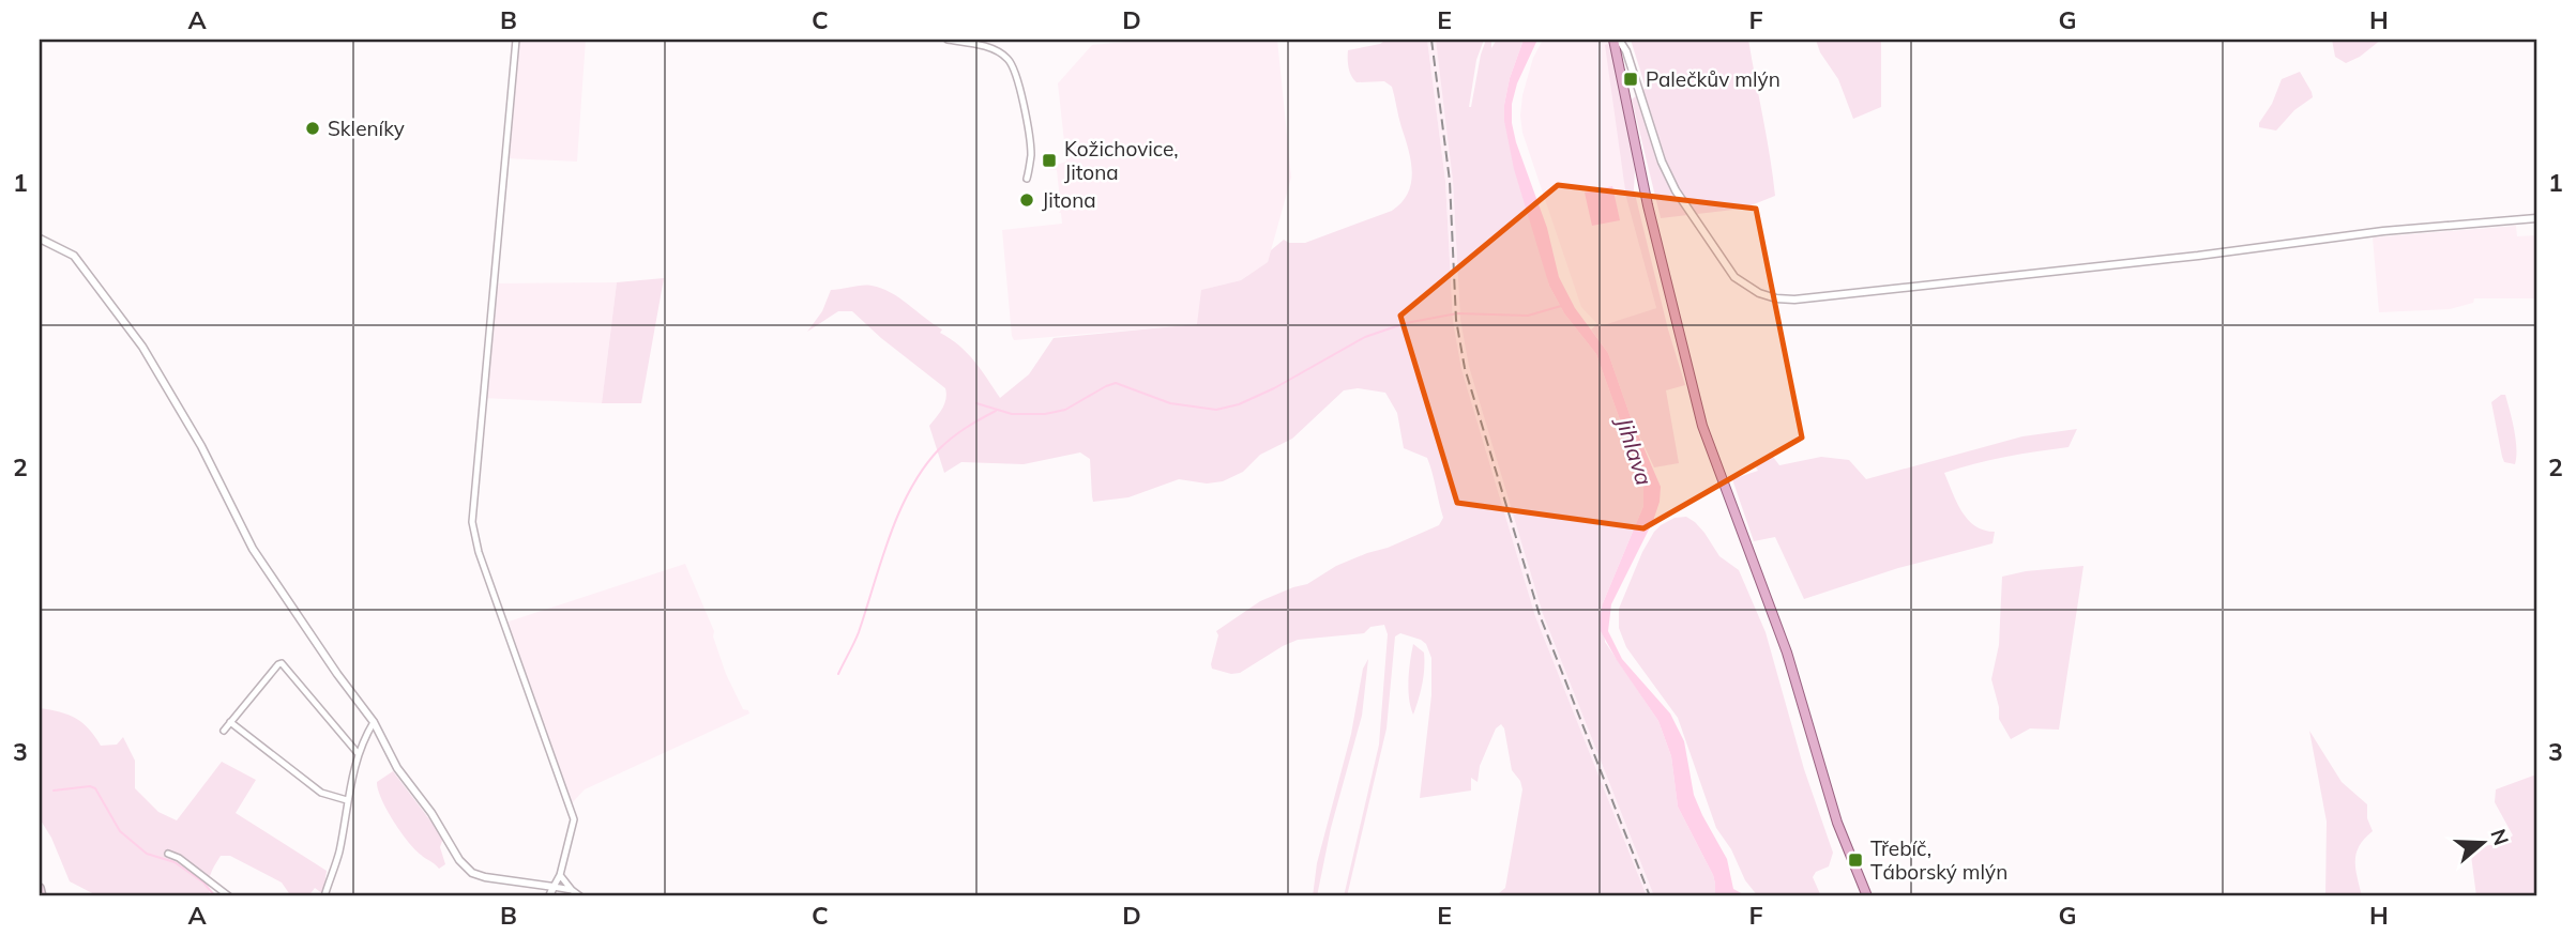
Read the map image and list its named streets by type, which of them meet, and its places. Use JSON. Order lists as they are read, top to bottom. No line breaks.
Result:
{"water":["Jihlava"],"places":{"transit":["Palečkův mlýn","Kožichovice, Jitona","Třebíč, Táborský mlýn"],"other":["Skleníky","Jitona"]},"north":"right","grid":{"columns":["A","B","C","D","E","F","G","H"],"rows":["1","2","3"]}}
